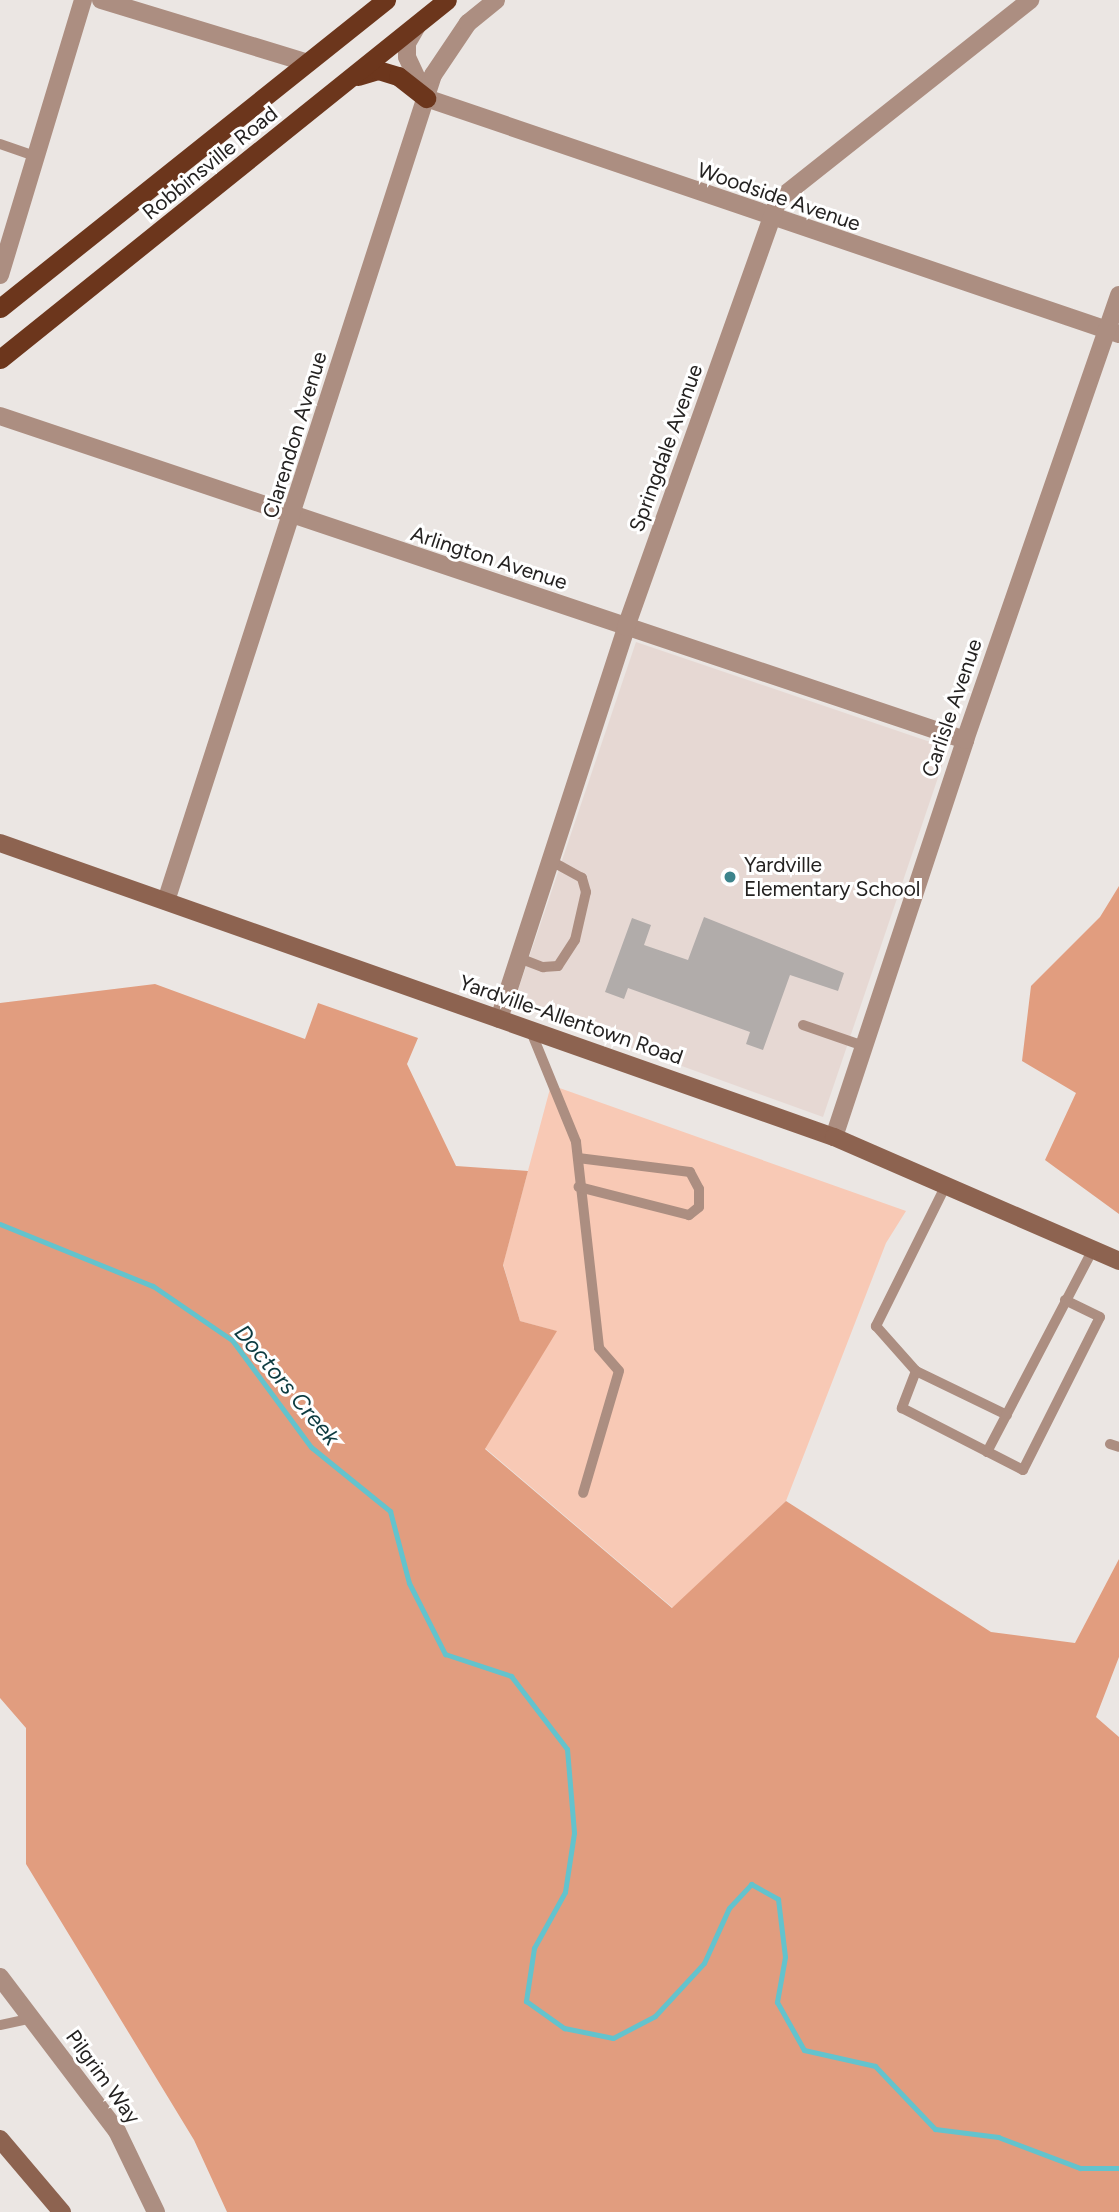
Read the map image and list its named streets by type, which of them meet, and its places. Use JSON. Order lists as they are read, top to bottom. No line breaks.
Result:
{"streets":{"highway":["Robbinsville Road"],"main road":["Yardville-Allentown Road"],"street":["Woodside Avenue","Clarendon Avenue","Springdale Avenue","Arlington Avenue","Carlisle Avenue","Pilgrim Way"]},"crossings":[["Woodside Avenue","Clarendon Avenue"],["Woodside Avenue","Springdale Avenue"],["Woodside Avenue","Carlisle Avenue"],["Clarendon Avenue","Arlington Avenue"],["Clarendon Avenue","Yardville-Allentown Road"],["Springdale Avenue","Arlington Avenue"],["Springdale Avenue","Yardville-Allentown Road"],["Arlington Avenue","Carlisle Avenue"],["Carlisle Avenue","Yardville-Allentown Road"]],"water":["Doctors Creek"],"places":["Yardville Elementary School"]}
